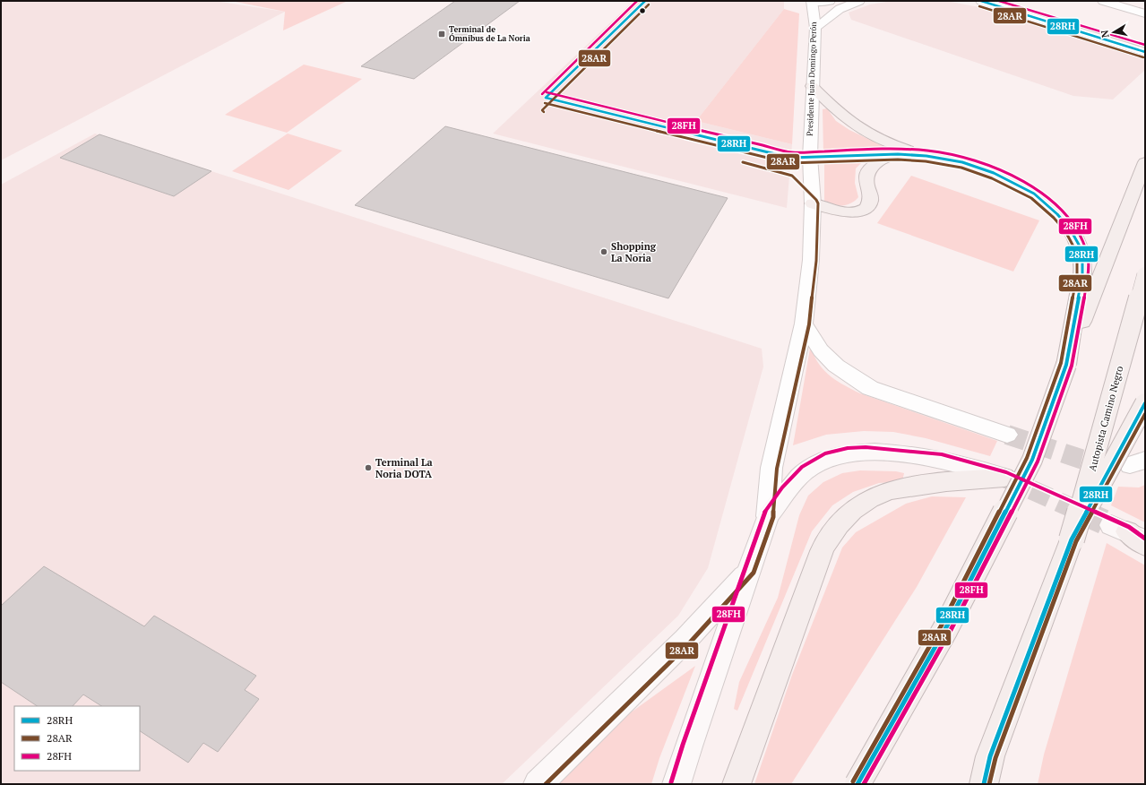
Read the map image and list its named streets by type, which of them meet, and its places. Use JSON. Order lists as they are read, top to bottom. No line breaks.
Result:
{"streets":{"highway":["Autopista Camino Negro"],"street":["Presidente Juan Domingo Perón"]},"places":{"transit":["Terminal de Ómnibus de La Noria"],"other":["Shopping La Noria","Terminal La Noria DOTA"]},"lines":["transit line 28RH","transit line 28FH","transit line 28AR"],"legend":["28RH","28AR","28FH"],"north":"left"}
